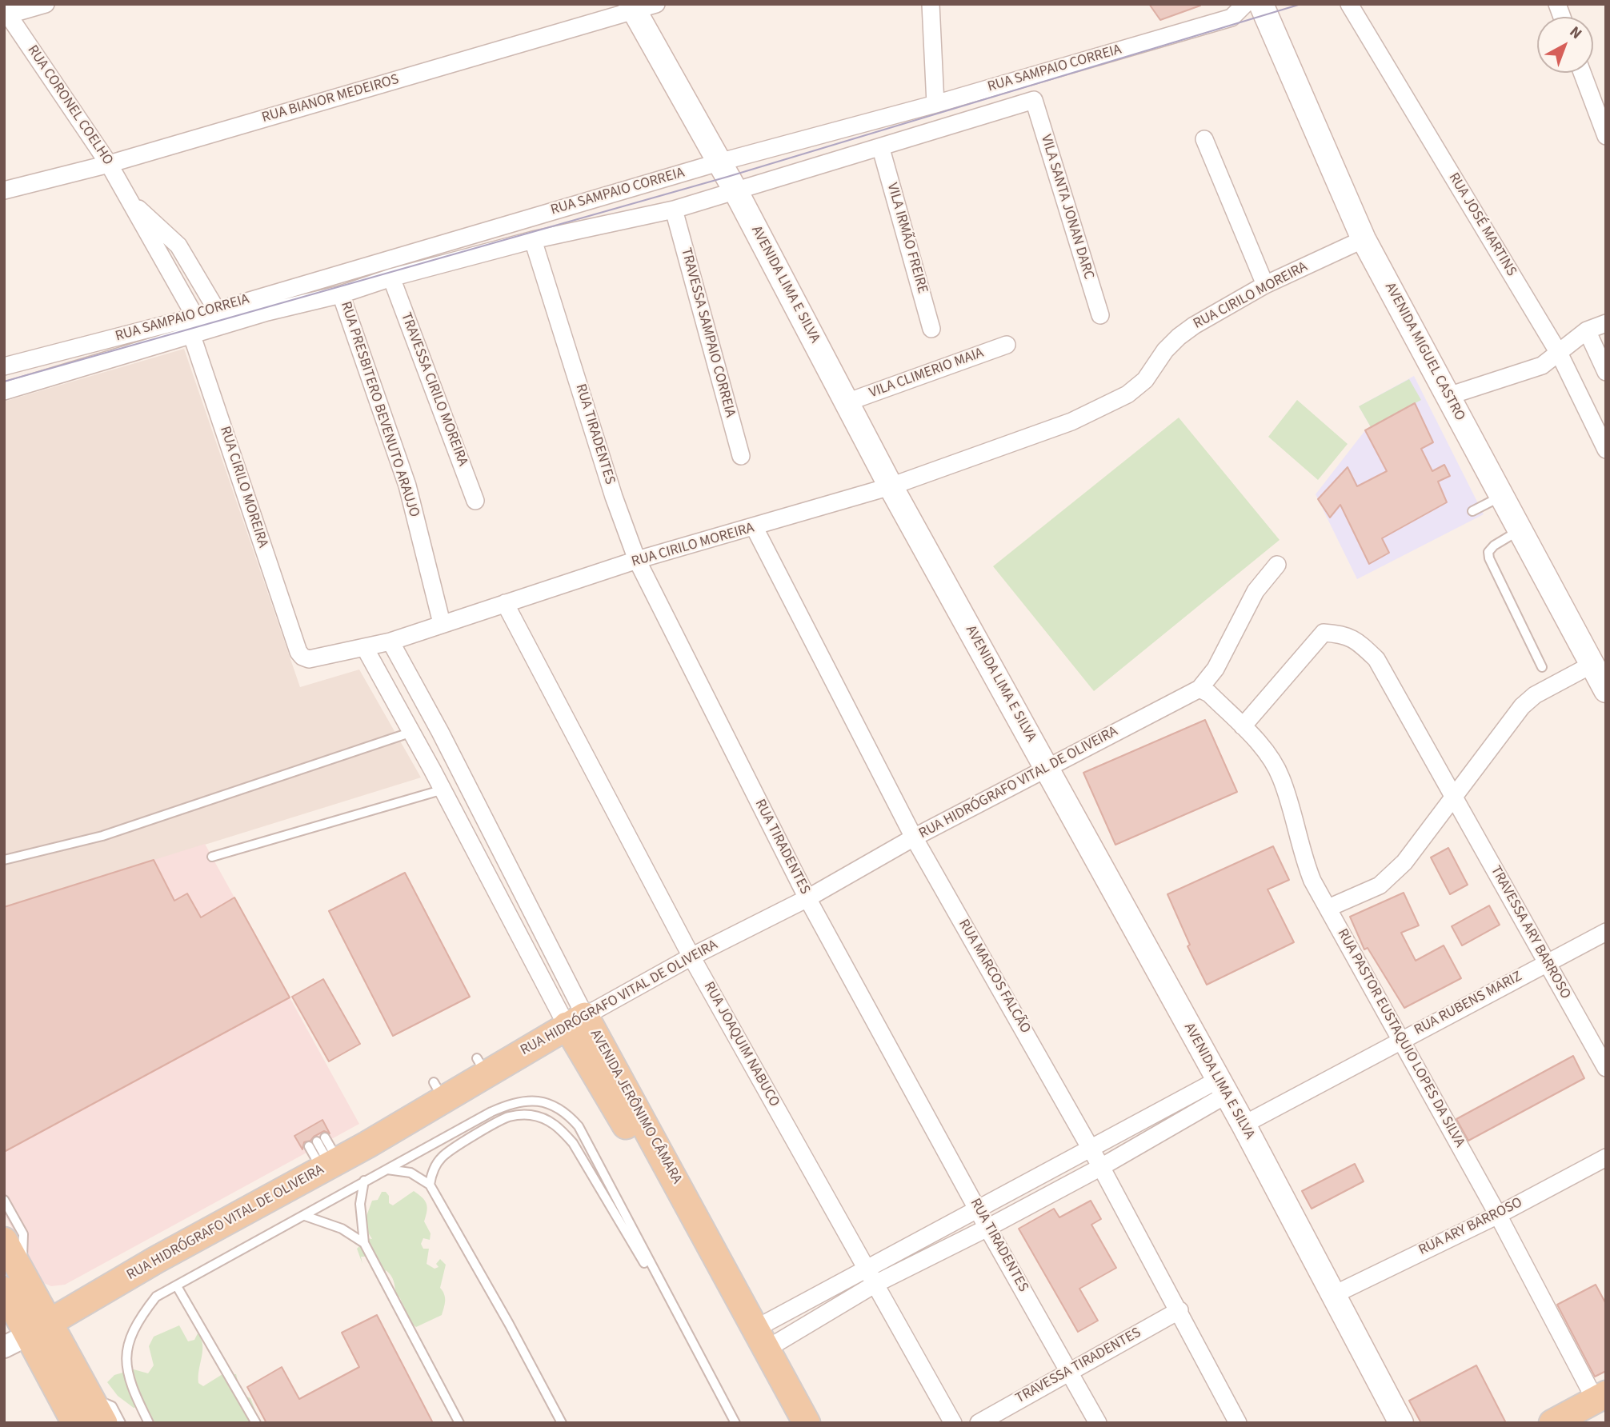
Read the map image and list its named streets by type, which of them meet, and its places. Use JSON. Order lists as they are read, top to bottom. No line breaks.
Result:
{"streets":{"main road":["AVENIDA LIMA E SILVA","AVENIDA MIGUEL CASTRO","RUA HIDRÓGRAFO VITAL DE OLIVEIRA","AVENIDA JERÔNIMO CÂMARA"],"street":["RUA SAMPAIO CORREIA","RUA BIANOR MEDEIROS","RUA CORONEL COELHO","VILA SANTA JONAN DARC","RUA JOSÉ MARTINS","VILA IRMÃO FREIRE","RUA CIRILO MOREIRA","TRAVESSA SAMPAIO CORREIA","VILA CLIMERIO MAIA","TRAVESSA CIRILO MOREIRA","RUA PRESBITERO BEVENUTO ARAUJO","RUA TIRADENTES","TRAVESSA ARY BARROSO","RUA MARCOS FALCÃO","RUA RUBENS MARIZ","RUA PASTOR EUSTAQUIO LOPES DA SILVA","RUA JOAQUIM NABUCO","RUA ARY BARROSO","TRAVESSA TIRADENTES"]},"crossings":[["RUA SAMPAIO CORREIA","RUA CORONEL COELHO"],["RUA SAMPAIO CORREIA","VILA SANTA JONAN DARC"],["RUA SAMPAIO CORREIA","VILA IRMÃO FREIRE"],["RUA SAMPAIO CORREIA","AVENIDA LIMA E SILVA"],["RUA SAMPAIO CORREIA","RUA CIRILO MOREIRA"],["RUA SAMPAIO CORREIA","TRAVESSA SAMPAIO CORREIA"],["RUA SAMPAIO CORREIA","TRAVESSA CIRILO MOREIRA"],["RUA SAMPAIO CORREIA","RUA PRESBITERO BEVENUTO ARAUJO"],["RUA SAMPAIO CORREIA","RUA TIRADENTES"],["RUA BIANOR MEDEIROS","RUA CORONEL COELHO"],["RUA BIANOR MEDEIROS","AVENIDA LIMA E SILVA"],["AVENIDA LIMA E SILVA","RUA CIRILO MOREIRA"],["AVENIDA LIMA E SILVA","VILA CLIMERIO MAIA"],["AVENIDA LIMA E SILVA","RUA HIDRÓGRAFO VITAL DE OLIVEIRA"],["AVENIDA LIMA E SILVA","RUA RUBENS MARIZ"],["AVENIDA LIMA E SILVA","RUA ARY BARROSO"],["RUA CIRILO MOREIRA","AVENIDA MIGUEL CASTRO"],["RUA CIRILO MOREIRA","RUA PRESBITERO BEVENUTO ARAUJO"],["RUA CIRILO MOREIRA","RUA TIRADENTES"],["RUA CIRILO MOREIRA","RUA MARCOS FALCÃO"],["RUA CIRILO MOREIRA","RUA JOAQUIM NABUCO"],["RUA CIRILO MOREIRA","AVENIDA JERÔNIMO CÂMARA"],["RUA TIRADENTES","RUA HIDRÓGRAFO VITAL DE OLIVEIRA"],["RUA TIRADENTES","TRAVESSA TIRADENTES"],["RUA HIDRÓGRAFO VITAL DE OLIVEIRA","RUA MARCOS FALCÃO"],["RUA HIDRÓGRAFO VITAL DE OLIVEIRA","RUA PASTOR EUSTAQUIO LOPES DA SILVA"],["RUA HIDRÓGRAFO VITAL DE OLIVEIRA","RUA JOAQUIM NABUCO"],["RUA HIDRÓGRAFO VITAL DE OLIVEIRA","AVENIDA JERÔNIMO CÂMARA"],["TRAVESSA ARY BARROSO","RUA RUBENS MARIZ"],["TRAVESSA ARY BARROSO","RUA PASTOR EUSTAQUIO LOPES DA SILVA"],["RUA MARCOS FALCÃO","TRAVESSA TIRADENTES"],["RUA RUBENS MARIZ","RUA PASTOR EUSTAQUIO LOPES DA SILVA"],["RUA PASTOR EUSTAQUIO LOPES DA SILVA","RUA ARY BARROSO"]],"north":"top right"}
